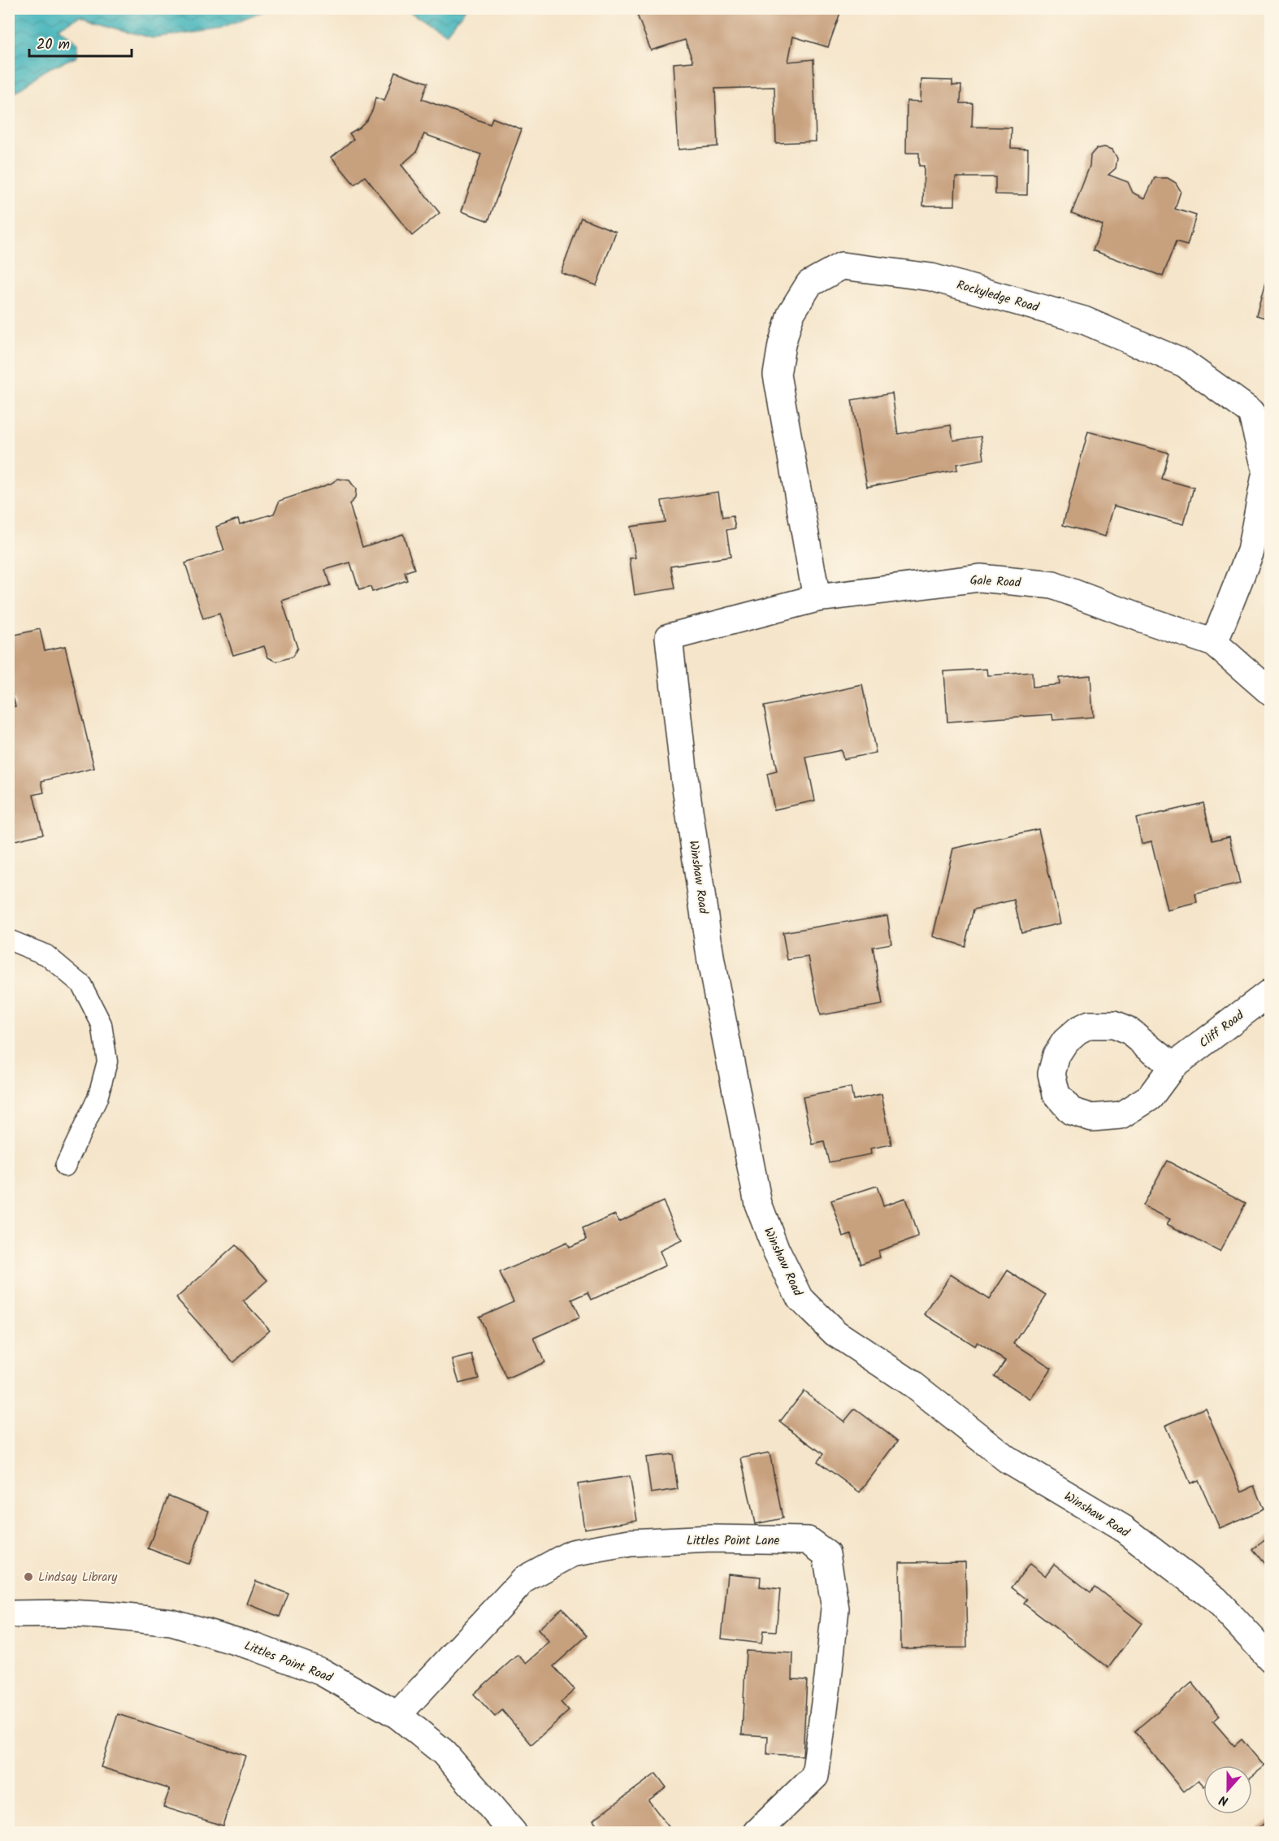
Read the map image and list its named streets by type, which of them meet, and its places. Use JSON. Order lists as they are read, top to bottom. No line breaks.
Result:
{"streets":{"street":["Rockyledge Road","Gale Road","Winshaw Road","Cliff Road","Littles Point Lane","Littles Point Road"]},"crossings":[["Rockyledge Road","Gale Road"],["Gale Road","Winshaw Road"],["Littles Point Lane","Littles Point Road"]],"places":["Lindsay Library"],"scale_bar":"20 m","north":"bottom"}
